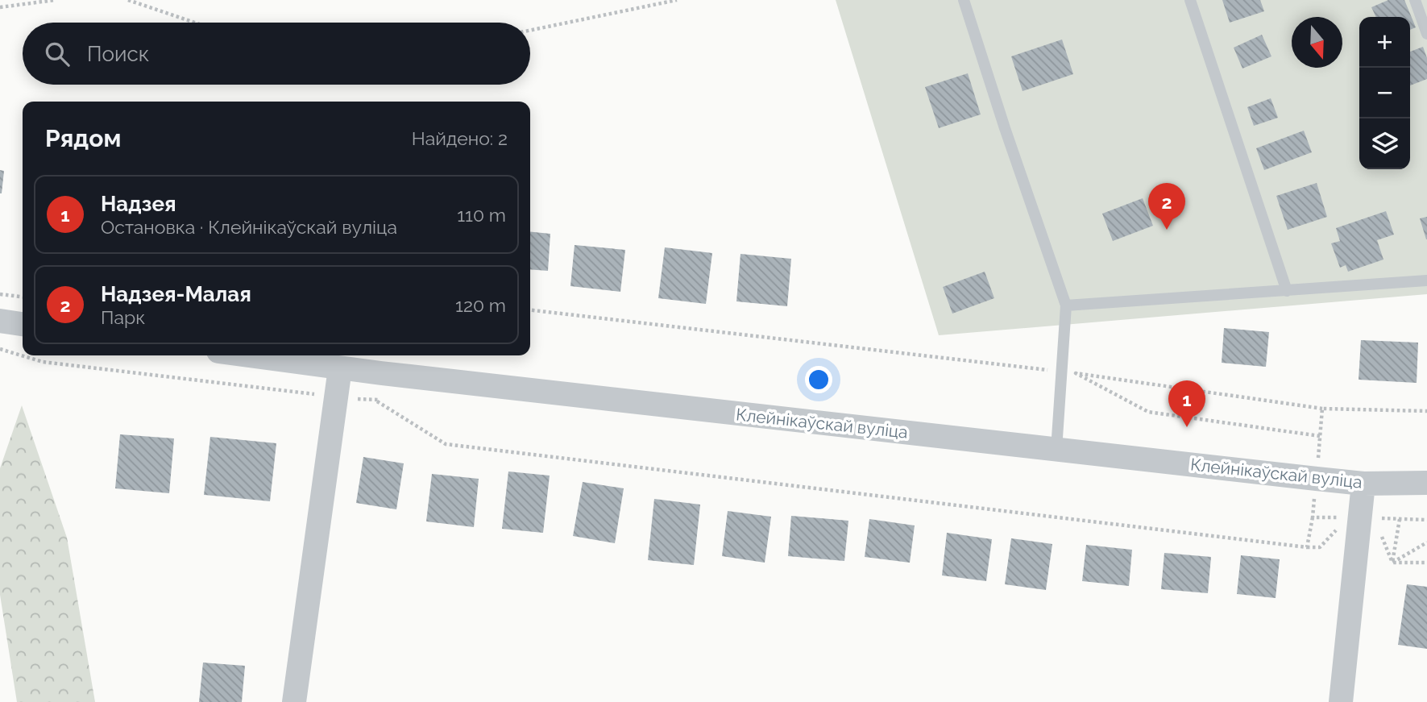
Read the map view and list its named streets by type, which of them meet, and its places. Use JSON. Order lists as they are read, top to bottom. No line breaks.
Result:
{"streets":{"street":["Клейнікаўскай вуліца"]},"north":"bottom","page":{"map_buttons":["+","−"],"search":"Поиск","heading":["Рядом","Найдено: 2"],"list":[{"mark":"1","name":"Надзея","note":"Остановка · Клейнікаўскай вуліца","value":"110 m"},{"mark":"2","name":"Надзея-Малая","note":"Парк","value":"120 m"}],"pins":["2","1"]}}
